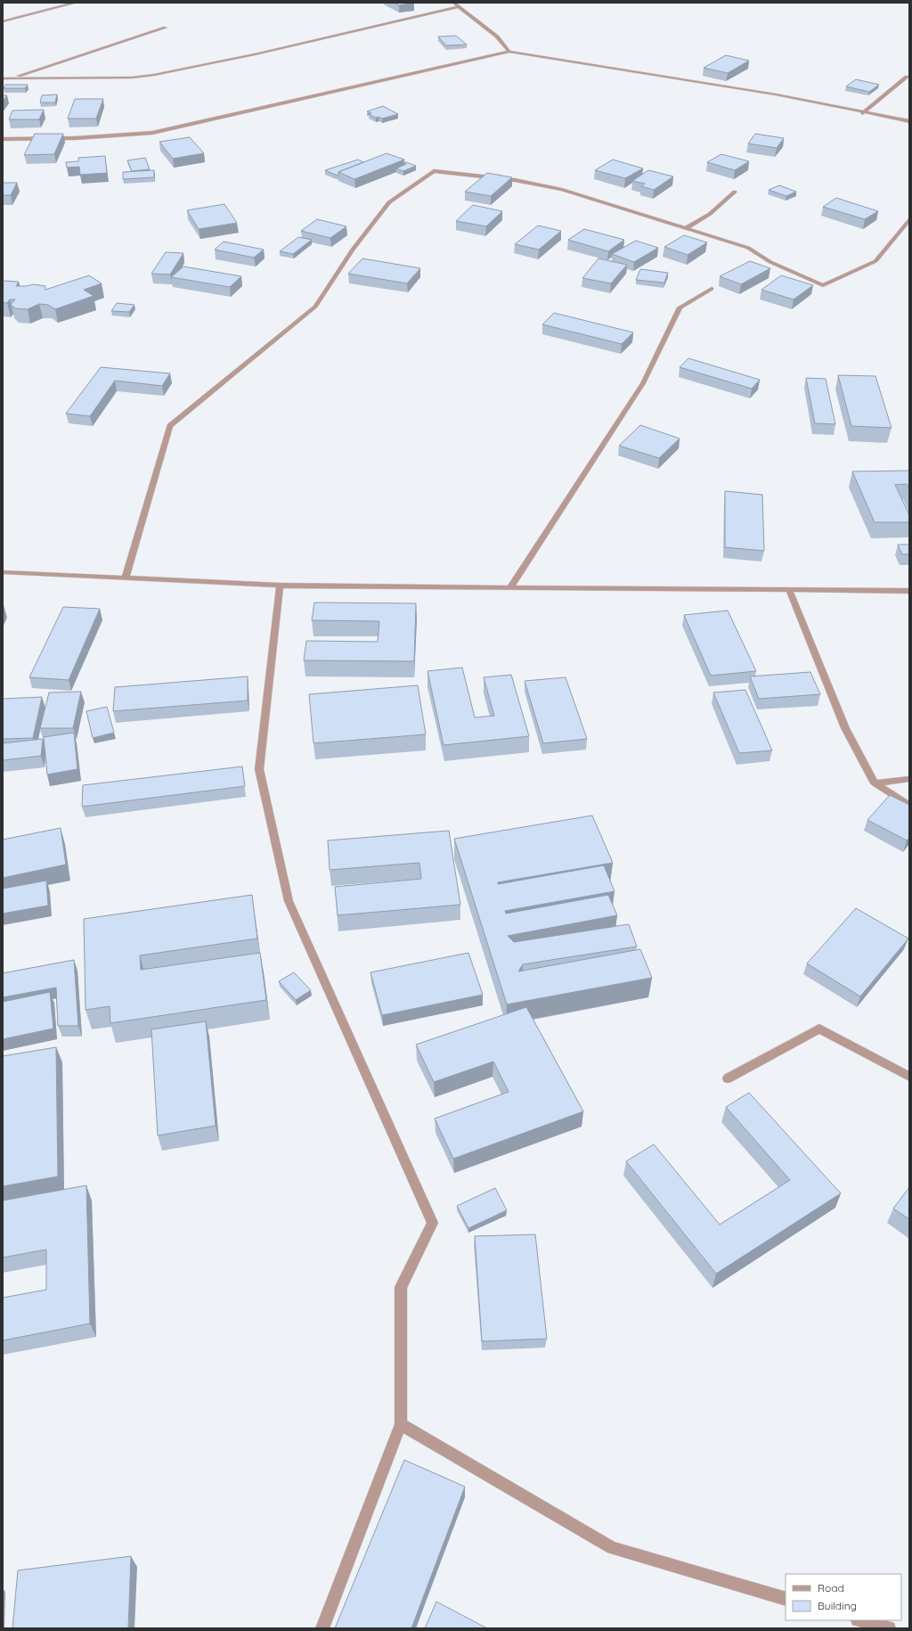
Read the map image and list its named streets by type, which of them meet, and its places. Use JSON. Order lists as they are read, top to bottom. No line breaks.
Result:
{"legend":["Road","Building"]}
